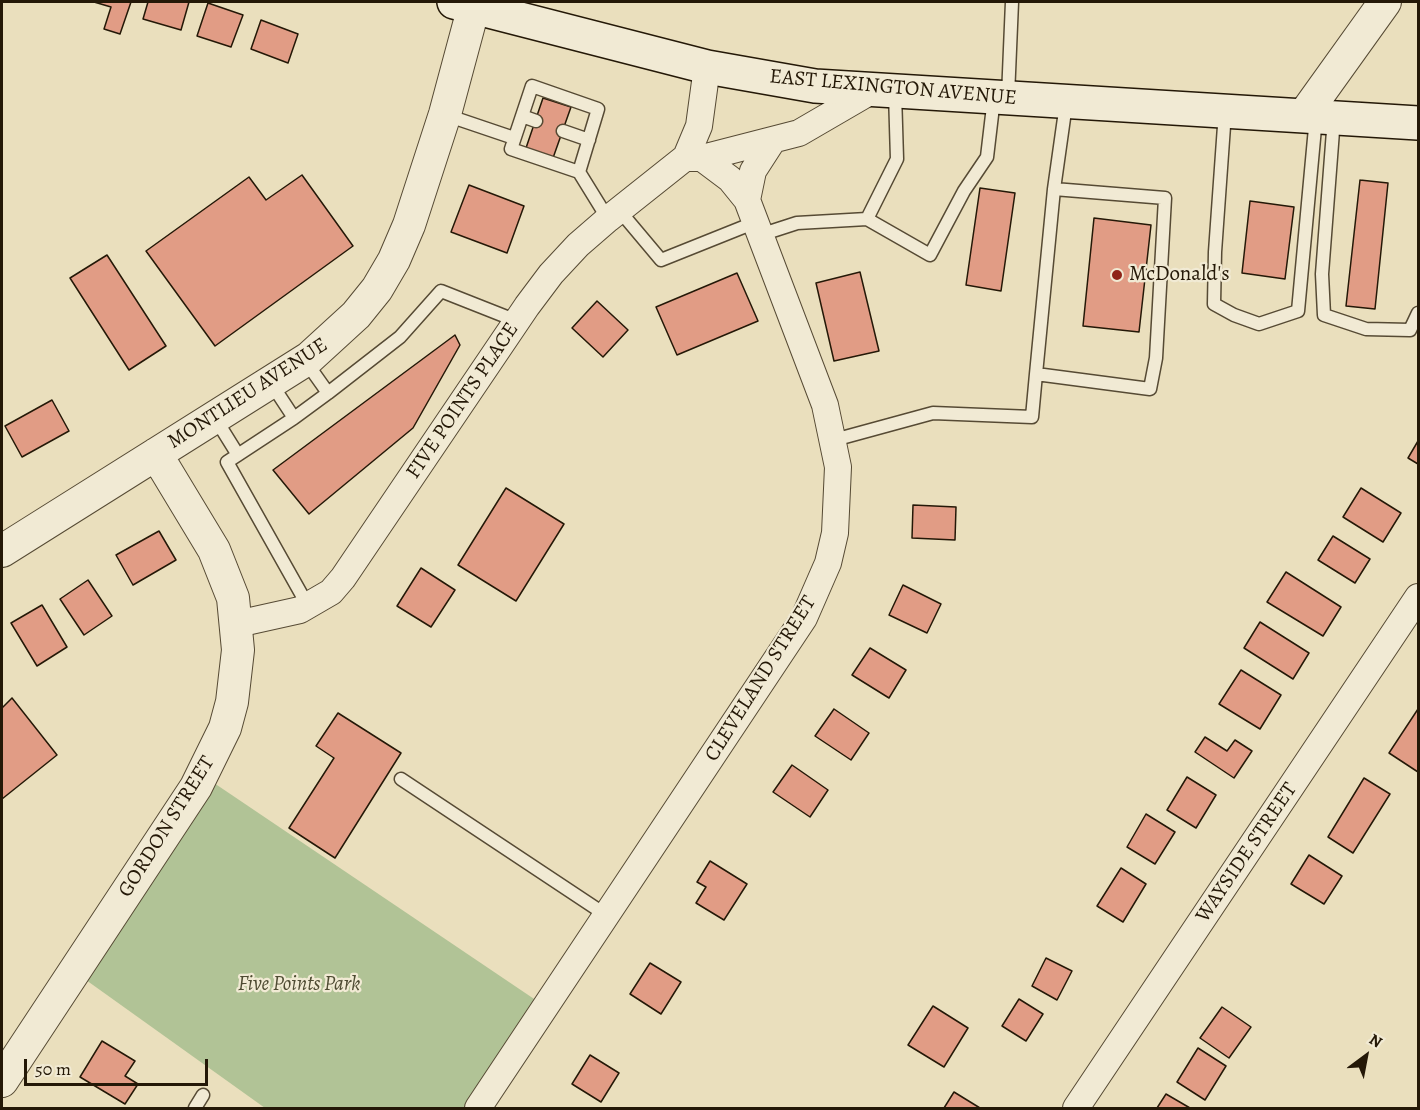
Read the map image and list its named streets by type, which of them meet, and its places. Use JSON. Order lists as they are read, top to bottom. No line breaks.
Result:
{"streets":{"main road":["EAST LEXINGTON AVENUE"],"street":["MONTLIEU AVENUE","FIVE POINTS PLACE","CLEVELAND STREET","GORDON STREET","WAYSIDE STREET"]},"crossings":[["EAST LEXINGTON AVENUE","MONTLIEU AVENUE"],["EAST LEXINGTON AVENUE","FIVE POINTS PLACE"],["MONTLIEU AVENUE","GORDON STREET"],["FIVE POINTS PLACE","CLEVELAND STREET"],["FIVE POINTS PLACE","GORDON STREET"]],"parks":["Five Points Park"],"places":["McDonald's"],"scale_bar":"50 m","north":"top right"}
